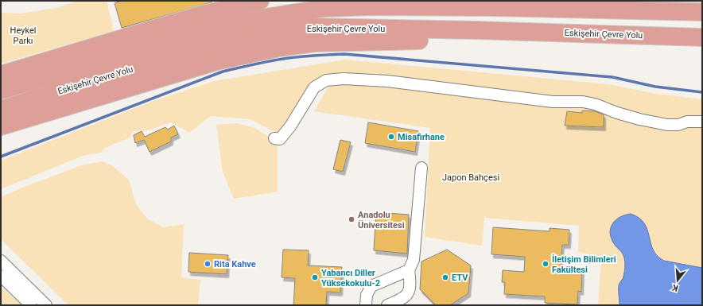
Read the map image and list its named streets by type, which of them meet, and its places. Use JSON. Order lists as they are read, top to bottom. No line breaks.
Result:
{"streets":{"highway":["Eskişehir Çevre Yolu"]},"parks":["Heykel Parkı","Japon Bahçesi"],"places":["Misafirhane","Anadolu Üniversitesi","Rita Kahve","İletişim Bilimleri Fakültesi","Yabancı Diller Yüksekokulu-2","ETV"],"north":"bottom"}
